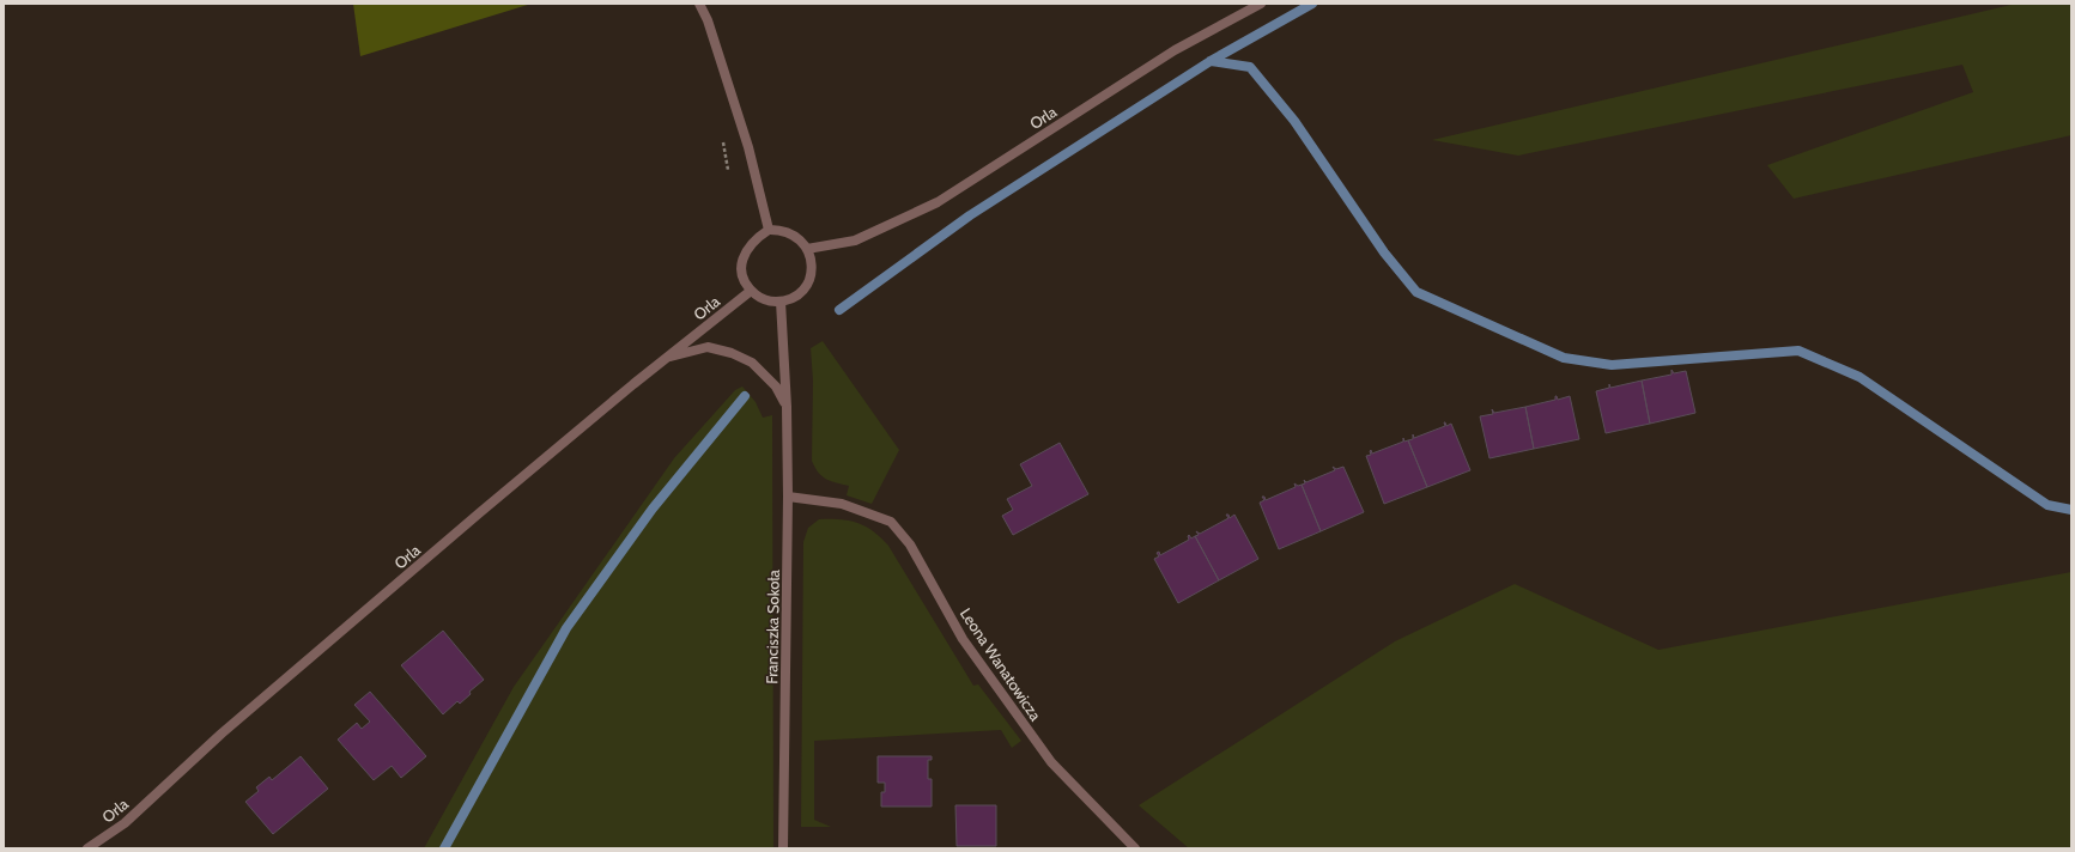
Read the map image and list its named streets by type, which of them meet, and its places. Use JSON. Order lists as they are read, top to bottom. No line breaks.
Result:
{"streets":{"street":["Orla","Franciszka Sokoła","Leona Wanatowicza"]},"crossings":[["Orla","Franciszka Sokoła"],["Franciszka Sokoła","Leona Wanatowicza"]]}
